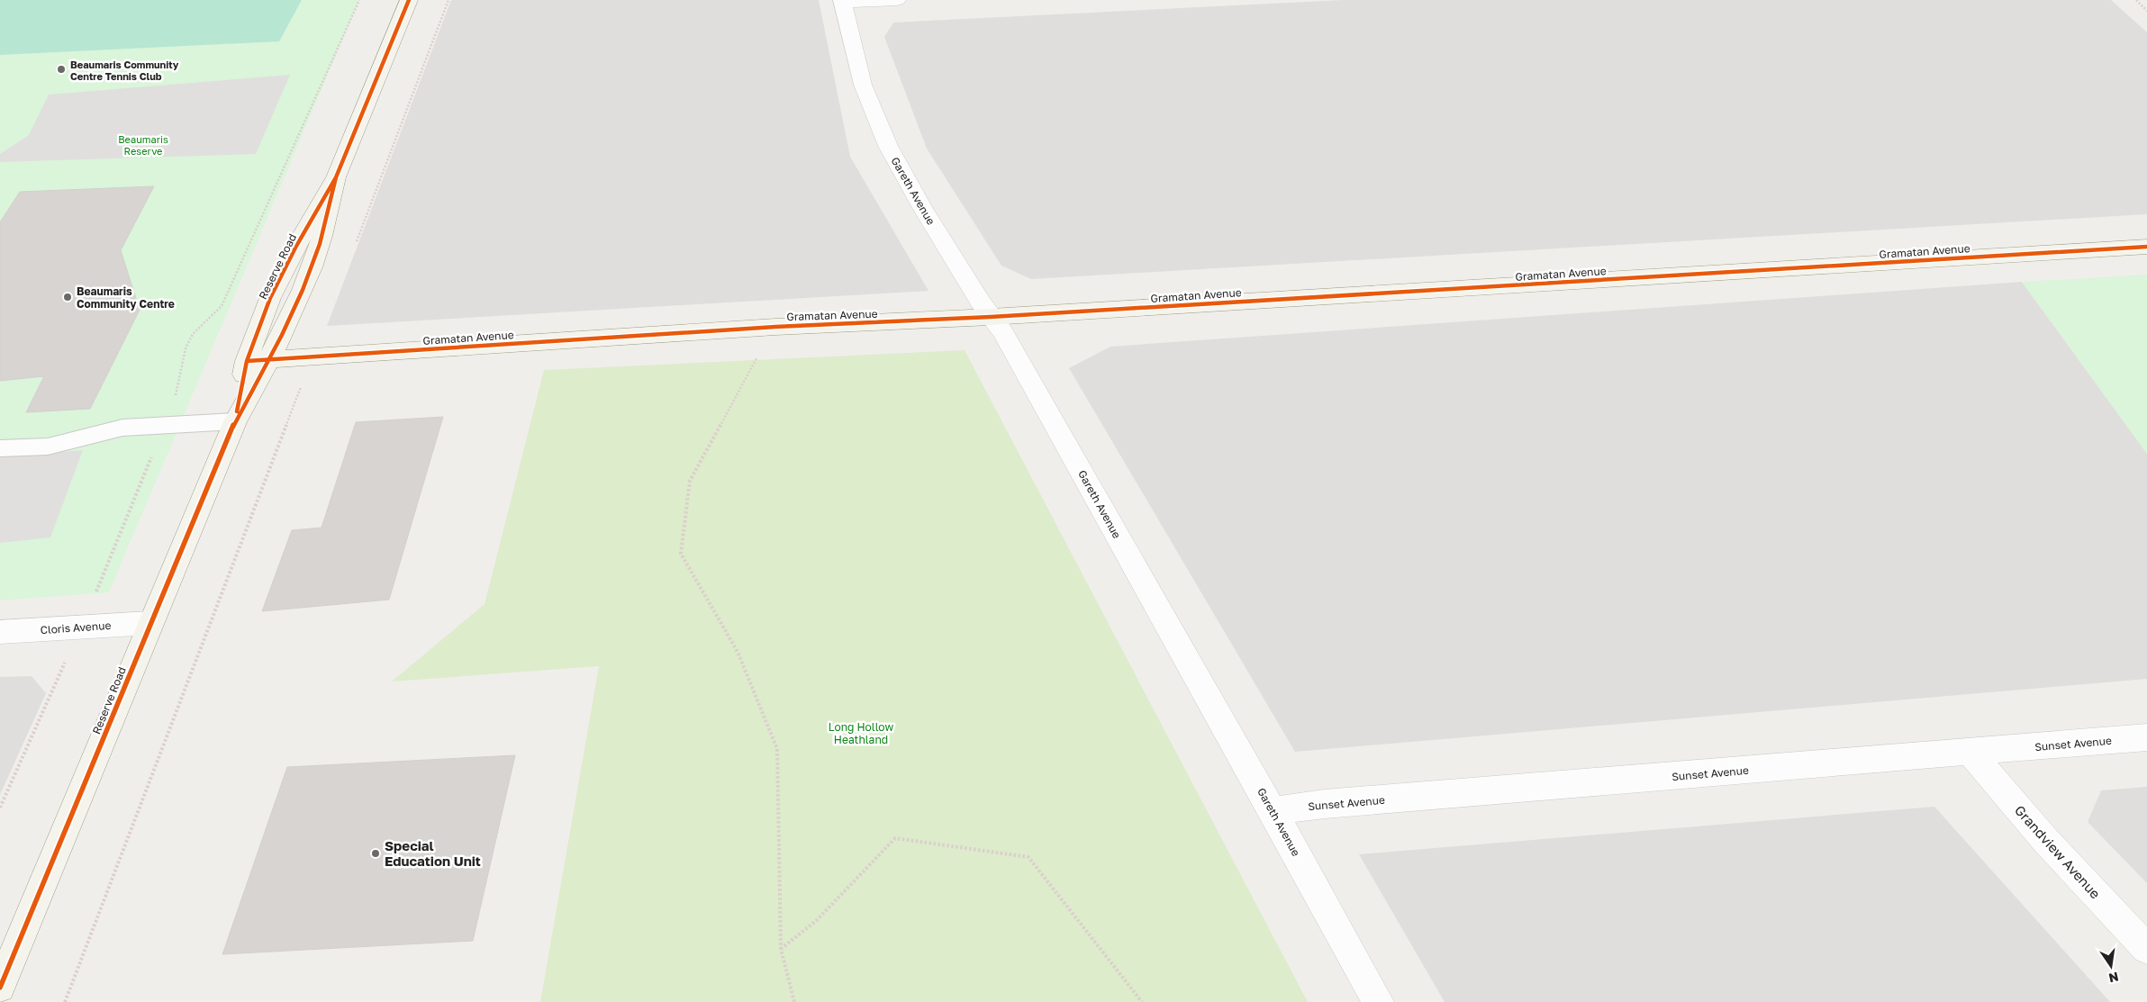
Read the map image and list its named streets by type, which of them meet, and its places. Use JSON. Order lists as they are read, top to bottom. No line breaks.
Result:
{"streets":{"street":["Gareth Avenue","Gramatan Avenue","Reserve Road","Cloris Avenue","Sunset Avenue","Grandview Avenue"]},"crossings":[["Gareth Avenue","Gramatan Avenue"],["Gareth Avenue","Sunset Avenue"],["Gramatan Avenue","Reserve Road"],["Reserve Road","Cloris Avenue"],["Sunset Avenue","Grandview Avenue"]],"parks":["Beaumaris Reserve","Long Hollow Heathland"],"places":["Beaumaris Community Centre Tennis Club","Beaumaris Community Centre","Special Education Unit"],"north":"bottom"}
